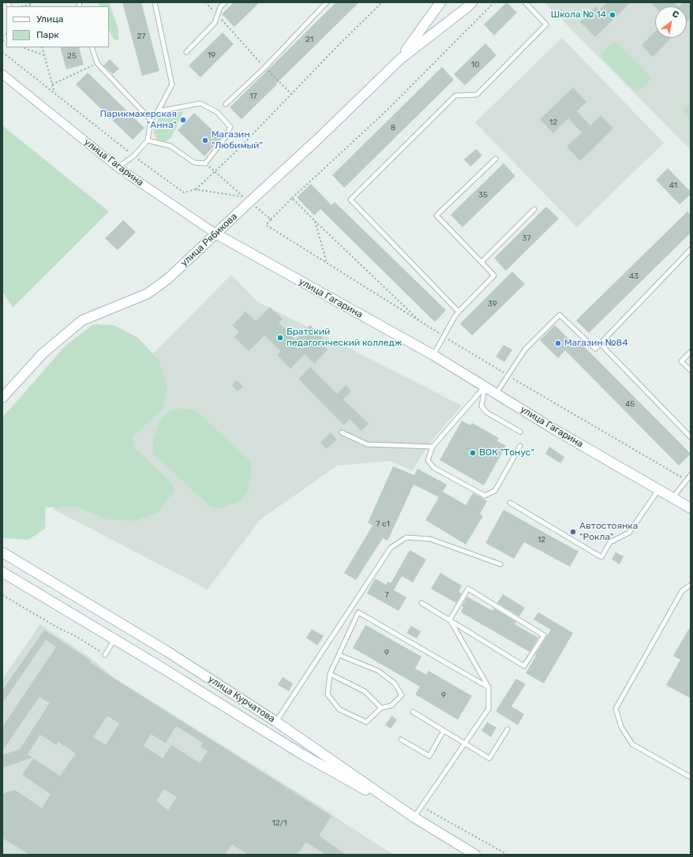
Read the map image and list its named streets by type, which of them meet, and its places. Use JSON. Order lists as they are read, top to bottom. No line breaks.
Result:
{"streets":{"street":["улица Гагарина","улица Рябикова","улица Курчатова"]},"crossings":[["улица Гагарина","улица Рябикова"]],"places":["Школа № 14","Парикмахерская \"Анна\"","Магазин \"Любимый\"","Братский педагогический колледж","Магазин №84","ВОК \"Тонус\"","Автостоянка \"Рокла\""],"house_numbers":["27","21","19","25","10","17","12","8","41","35","37","43","39","45","7 с1","12","7","9","9","12/1"],"legend":["Улица","Парк"],"north":"top right"}
